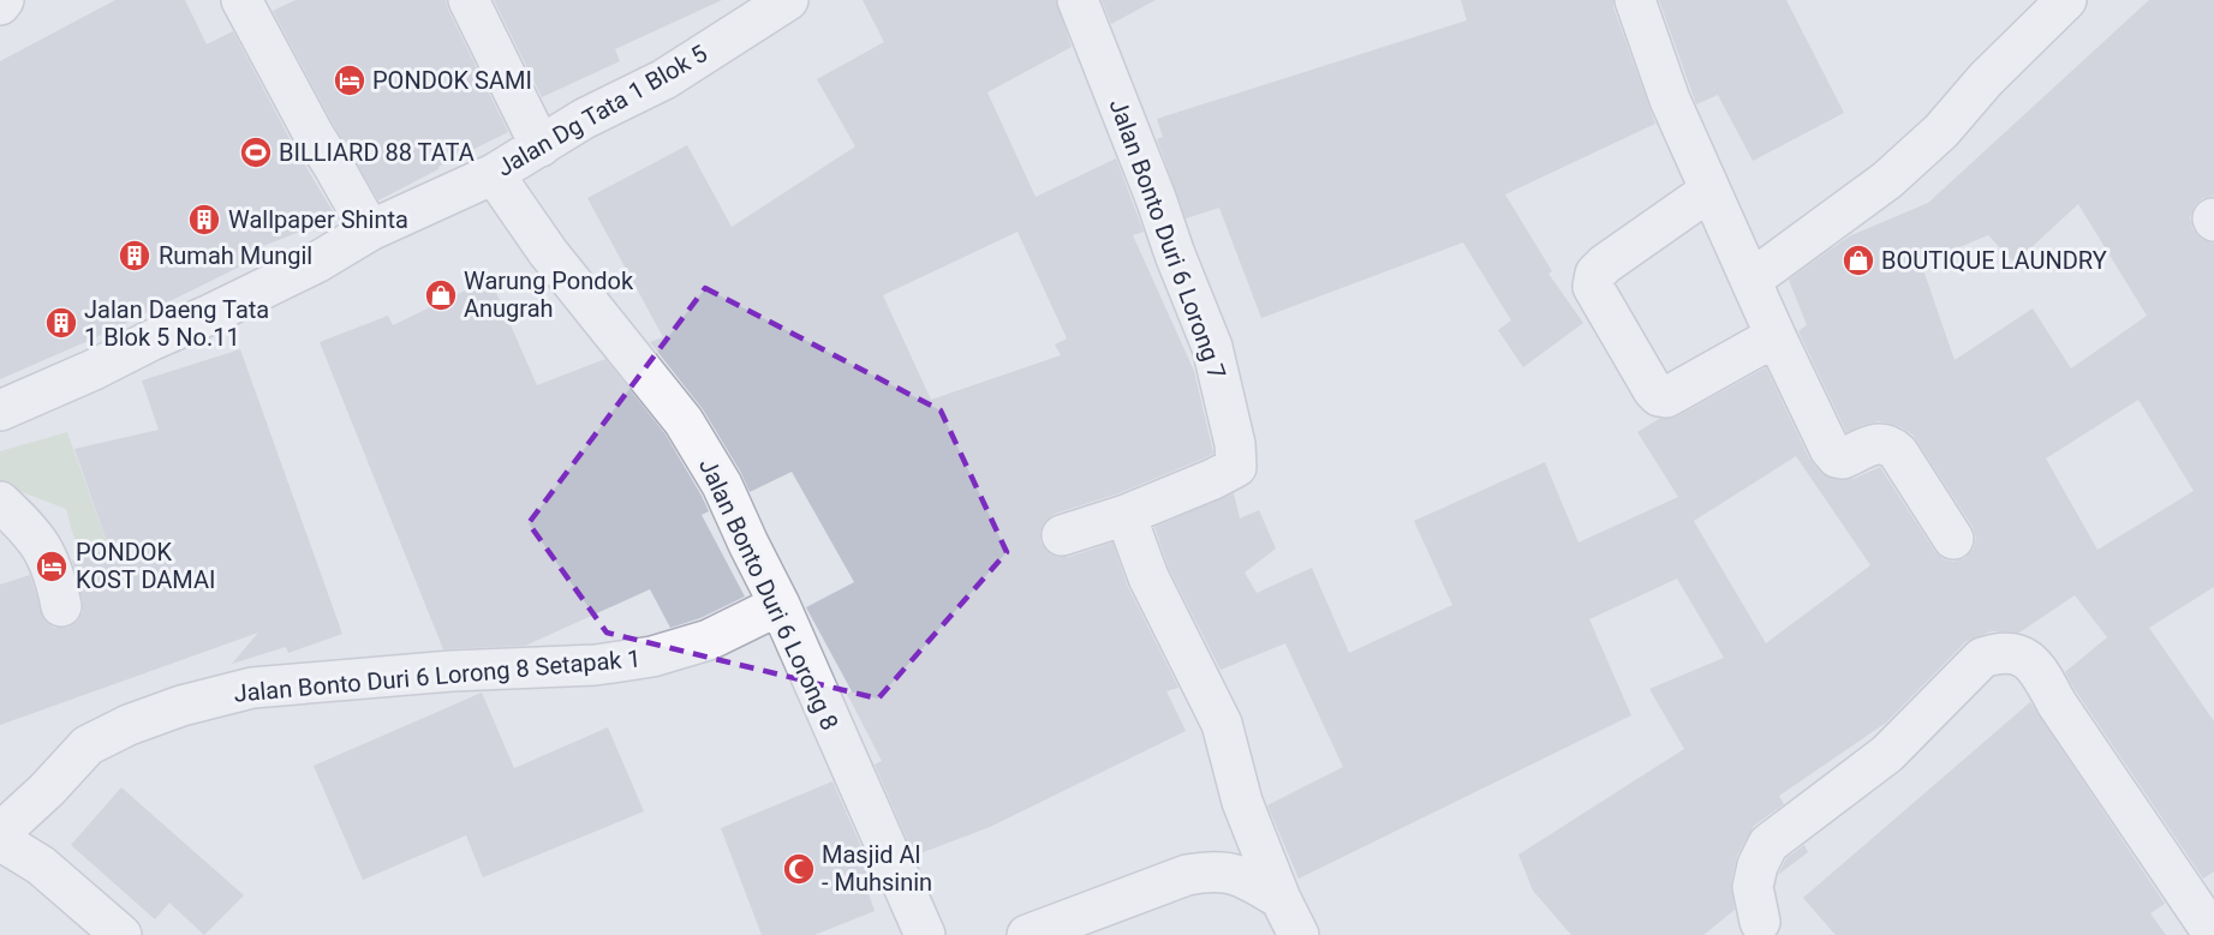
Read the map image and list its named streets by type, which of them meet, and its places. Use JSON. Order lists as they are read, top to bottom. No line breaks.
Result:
{"streets":{"street":["Jalan Dg Tata 1 Blok 5","Jalan Bonto Duri 6 Lorong 7","Jalan Bonto Duri 6 Lorong 8","Jalan Bonto Duri 6 Lorong 8 Setapak 1"]},"crossings":[["Jalan Dg Tata 1 Blok 5","Jalan Bonto Duri 6 Lorong 8"],["Jalan Bonto Duri 6 Lorong 8","Jalan Bonto Duri 6 Lorong 8 Setapak 1"]],"places":{"hotel":["PONDOK SAMI","PONDOK KOST DAMAI"],"sports":["BILLIARD 88 TATA"],"building":["Wallpaper Shinta","Rumah Mungil","Jalan Daeng Tata 1 Blok 5 No.11"],"shop":["BOUTIQUE LAUNDRY","Warung Pondok Anugrah"],"mosque":["Masjid Al - Muhsinin"]}}
